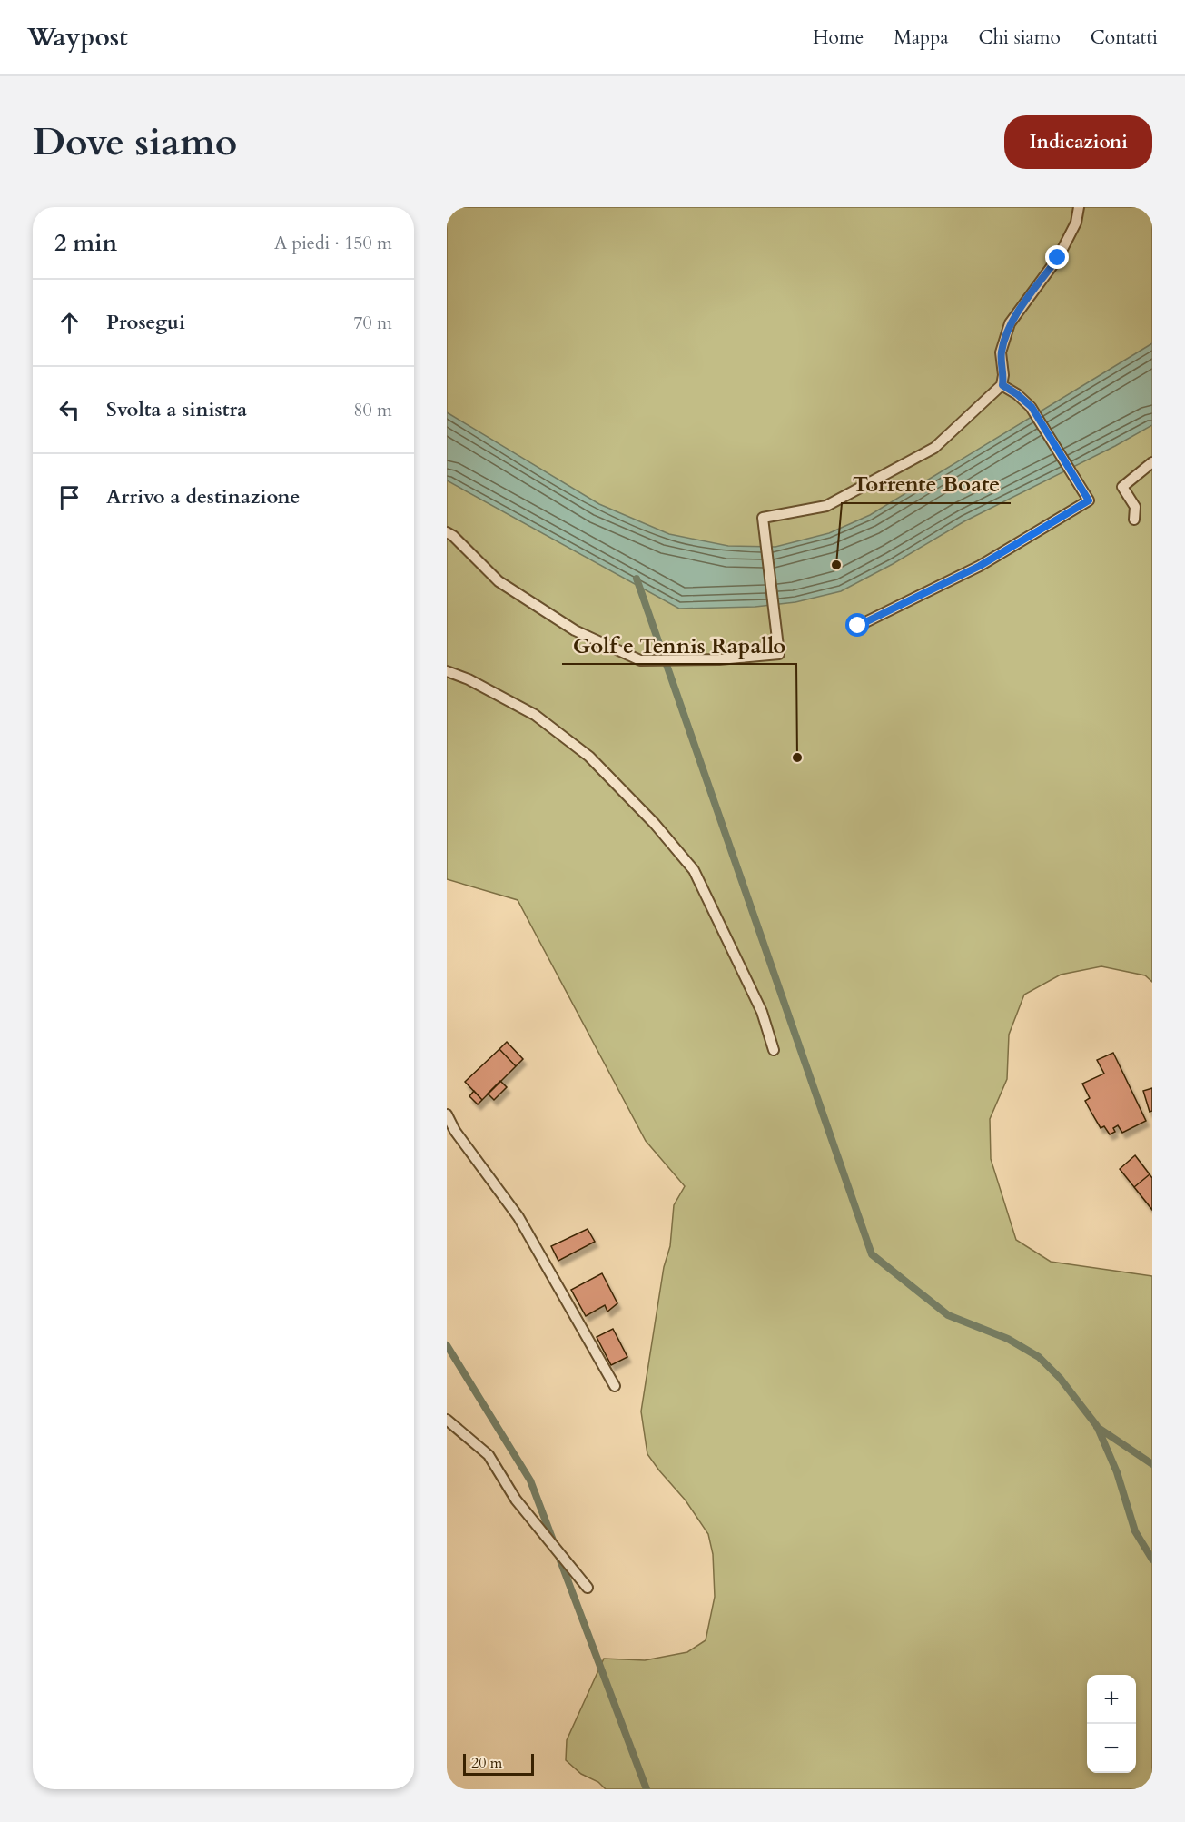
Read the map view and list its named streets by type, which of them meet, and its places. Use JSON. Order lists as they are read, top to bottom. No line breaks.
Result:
{"places":["Torrente Boate","Golf e Tennis Rapallo"],"scale_bar":"20 m","page":{"header":"Waypost","nav":["Home","Mappa","Chi siamo","Contatti"],"buttons":"Indicazioni","title":"Dove siamo","heading":["2 min","A piedi · 150 m"],"list":[["Prosegui","70 m"],["Svolta a sinistra","80 m"],"Arrivo a destinazione"],"map_buttons":["+","−"],"scale":"20 m"}}
